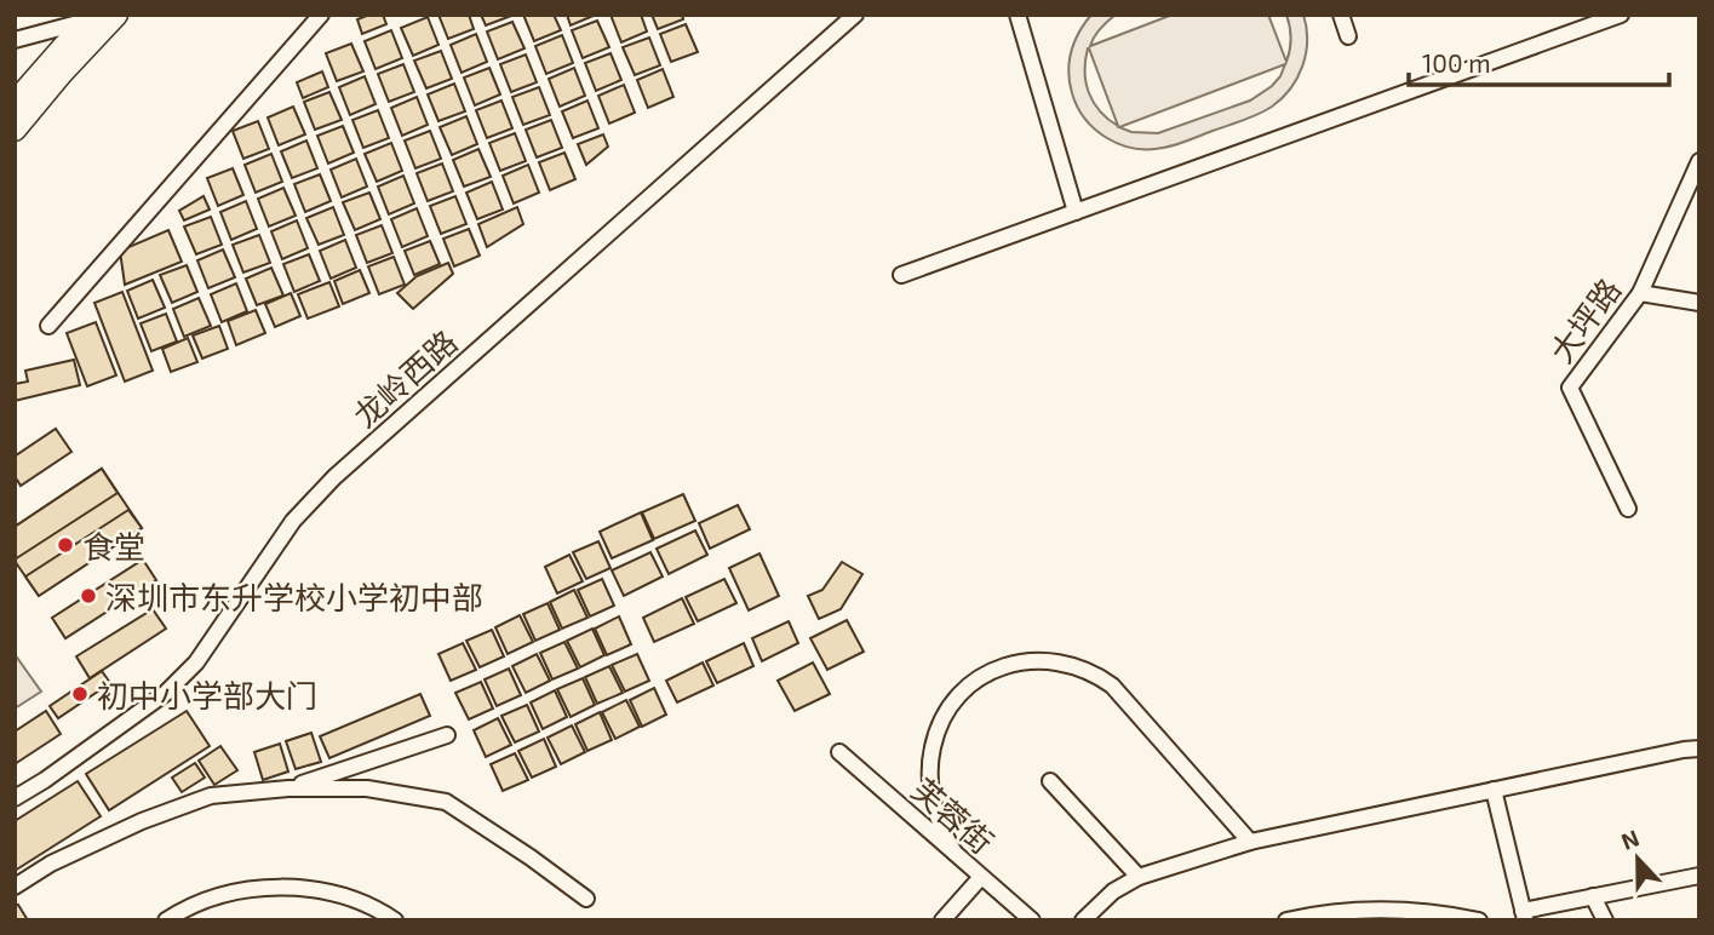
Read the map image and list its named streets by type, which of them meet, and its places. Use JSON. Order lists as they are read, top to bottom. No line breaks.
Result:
{"streets":{"street":["大坪路","龙岭西路","芙蓉街"]},"places":["食堂","深圳市东升学校小学初中部","初中小学部大门"],"scale_bar":"100 m","north":"top"}
